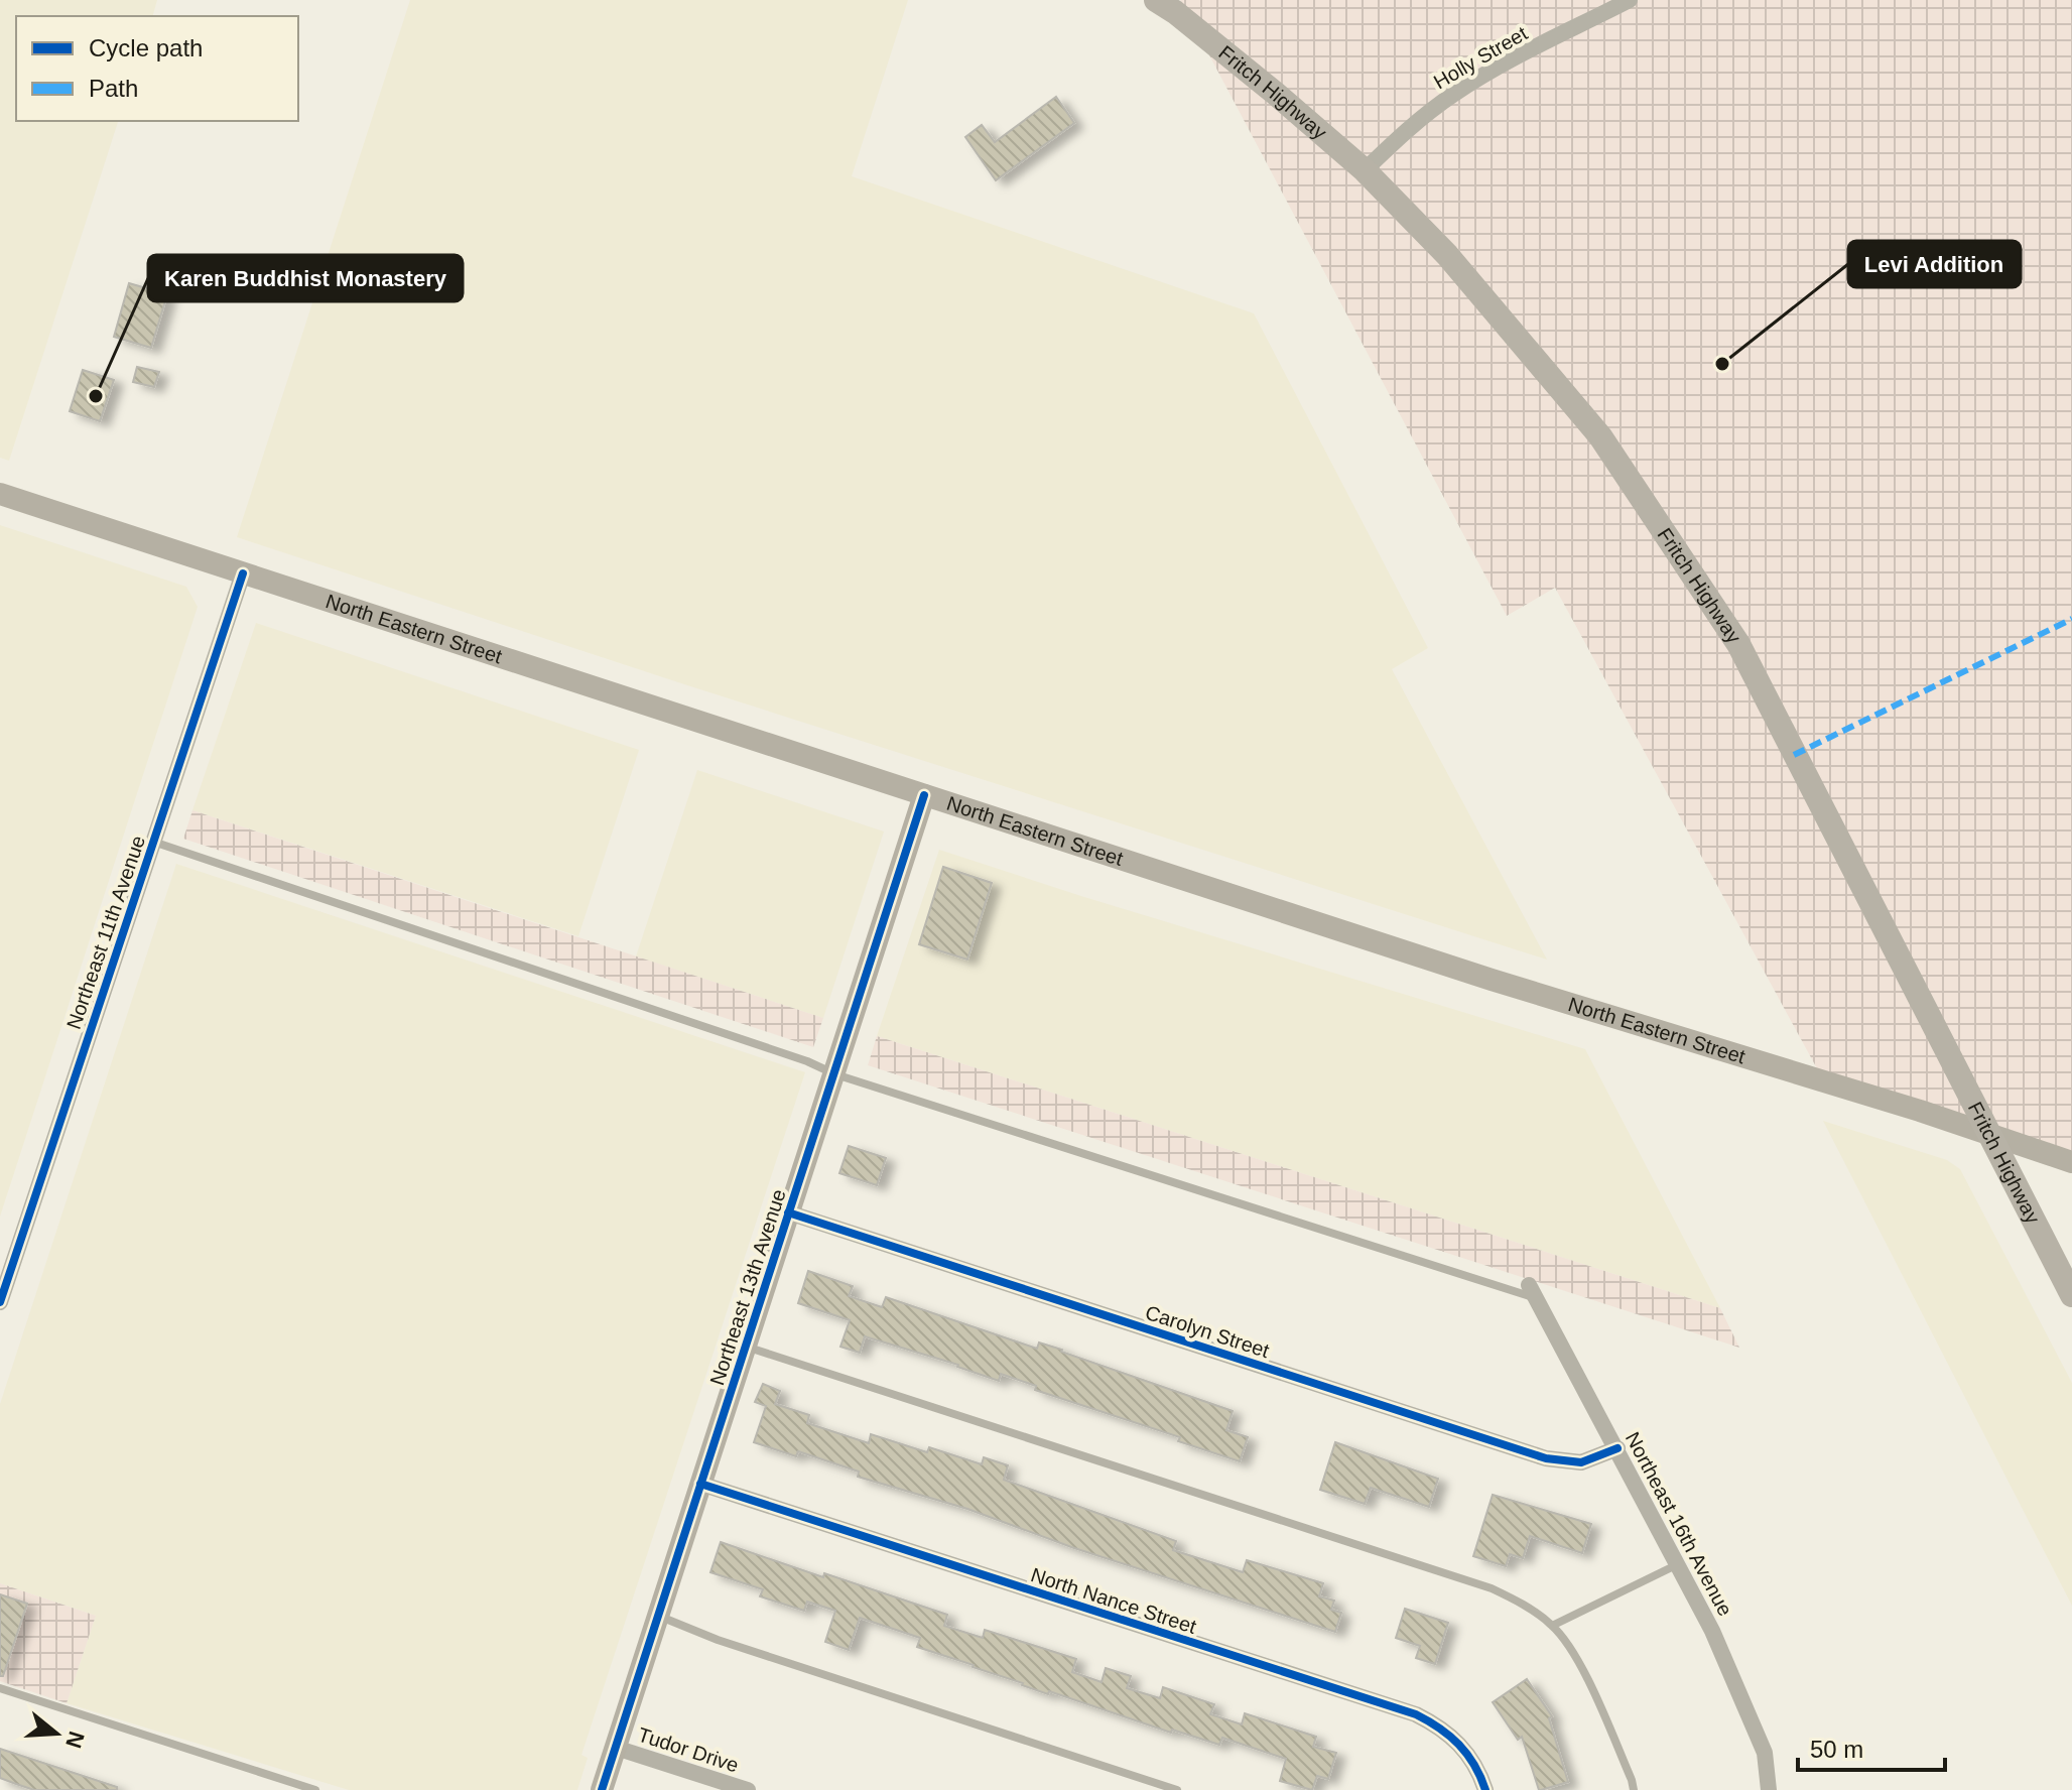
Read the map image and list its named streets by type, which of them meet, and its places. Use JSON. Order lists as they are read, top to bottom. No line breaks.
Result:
{"streets":{"main road":["Fritch Highway","North Eastern Street","Northeast 13th Avenue"],"street":["Holly Street","Northeast 11th Avenue","Carolyn Street","Northeast 16th Avenue","North Nance Street","Tudor Drive"]},"crossings":[["Holly Street","Fritch Highway"],["Fritch Highway","North Eastern Street"],["North Eastern Street","Northeast 11th Avenue"],["North Eastern Street","Northeast 13th Avenue"],["Northeast 13th Avenue","Carolyn Street"],["Northeast 13th Avenue","North Nance Street"],["Northeast 13th Avenue","Tudor Drive"],["Carolyn Street","Northeast 16th Avenue"]],"places":["Levi Addition","Karen Buddhist Monastery"],"legend":["Cycle path","Path"],"scale_bar":"50 m","north":"right"}
